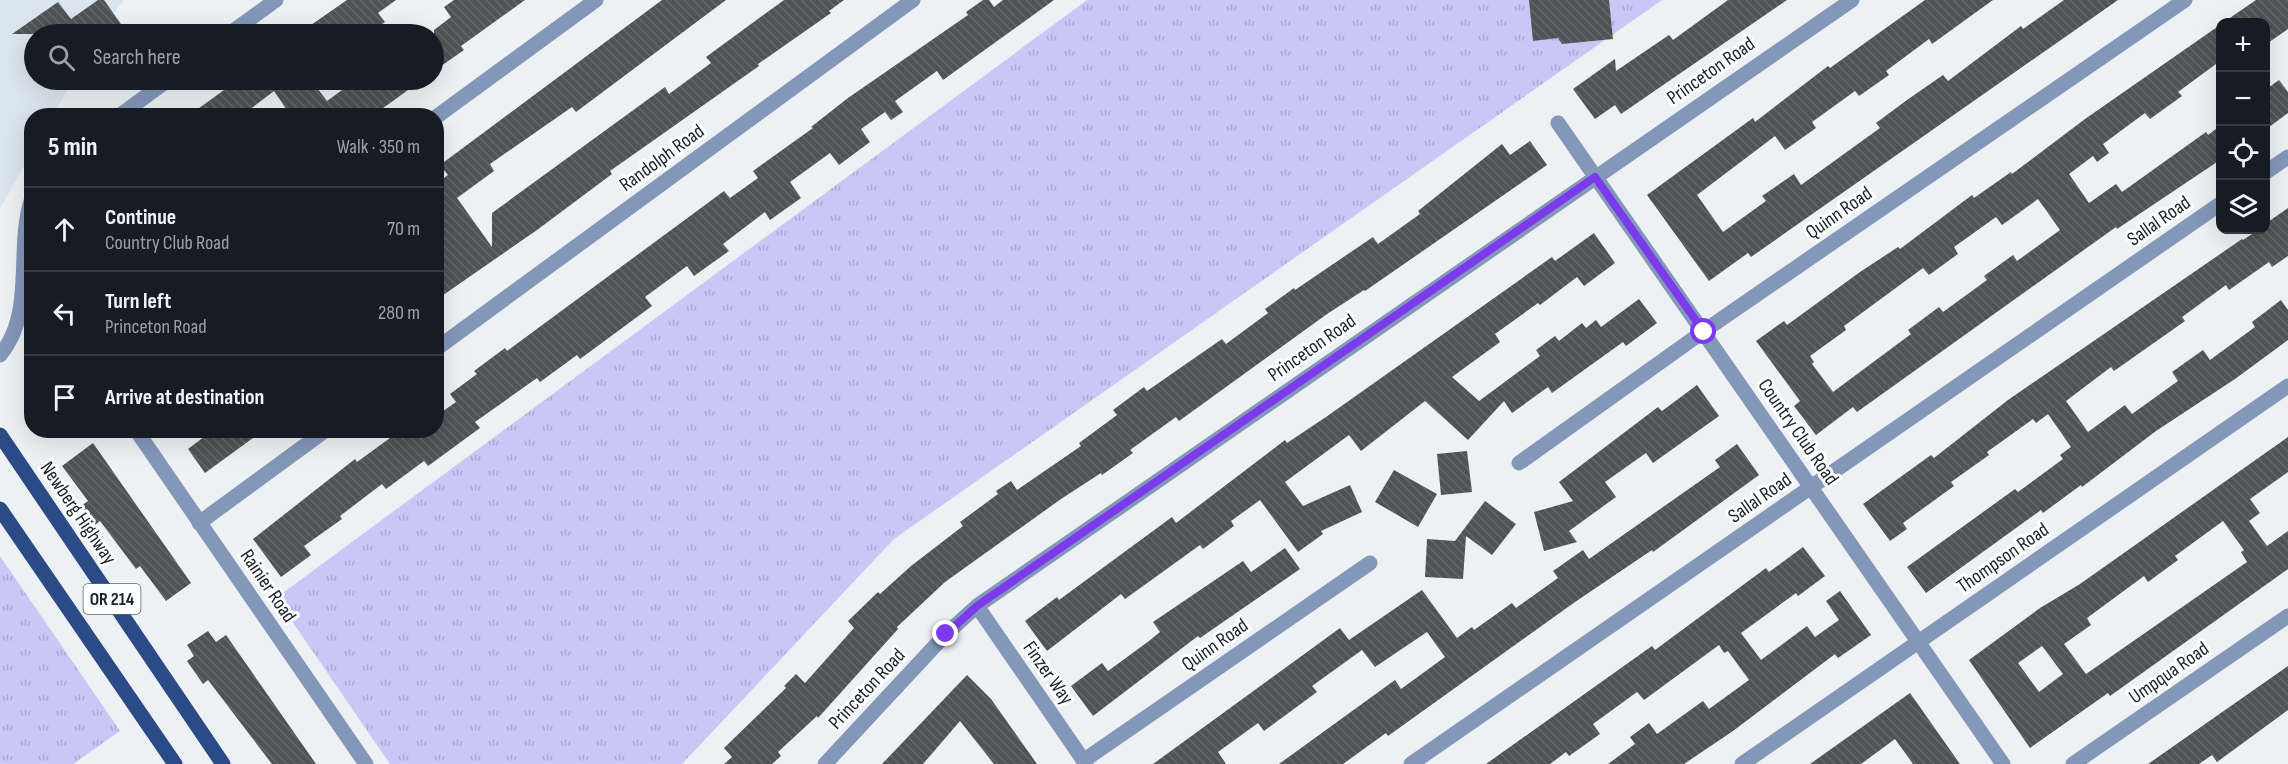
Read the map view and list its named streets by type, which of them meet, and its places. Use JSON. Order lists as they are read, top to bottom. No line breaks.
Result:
{"streets":{"main road":["Newberg Highway","OR 214"],"street":["Princeton Road","Randolph Road","Quinn Road","Sallal Road","Country Club Road","Thompson Road","Rainier Road","Finzer Way","Umpqua Road"]},"crossings":[["Princeton Road","Country Club Road"],["Princeton Road","Finzer Way"],["Quinn Road","Country Club Road"],["Quinn Road","Finzer Way"],["Sallal Road","Country Club Road"],["Country Club Road","Thompson Road"]],"page":{"map_buttons":["+","−"],"search":"Search here","heading":["5 min","Walk · 350 m"],"list":[["Continue","Country Club Road","70 m"],["Turn left","Princeton Road","280 m"],"Arrive at destination"]}}
